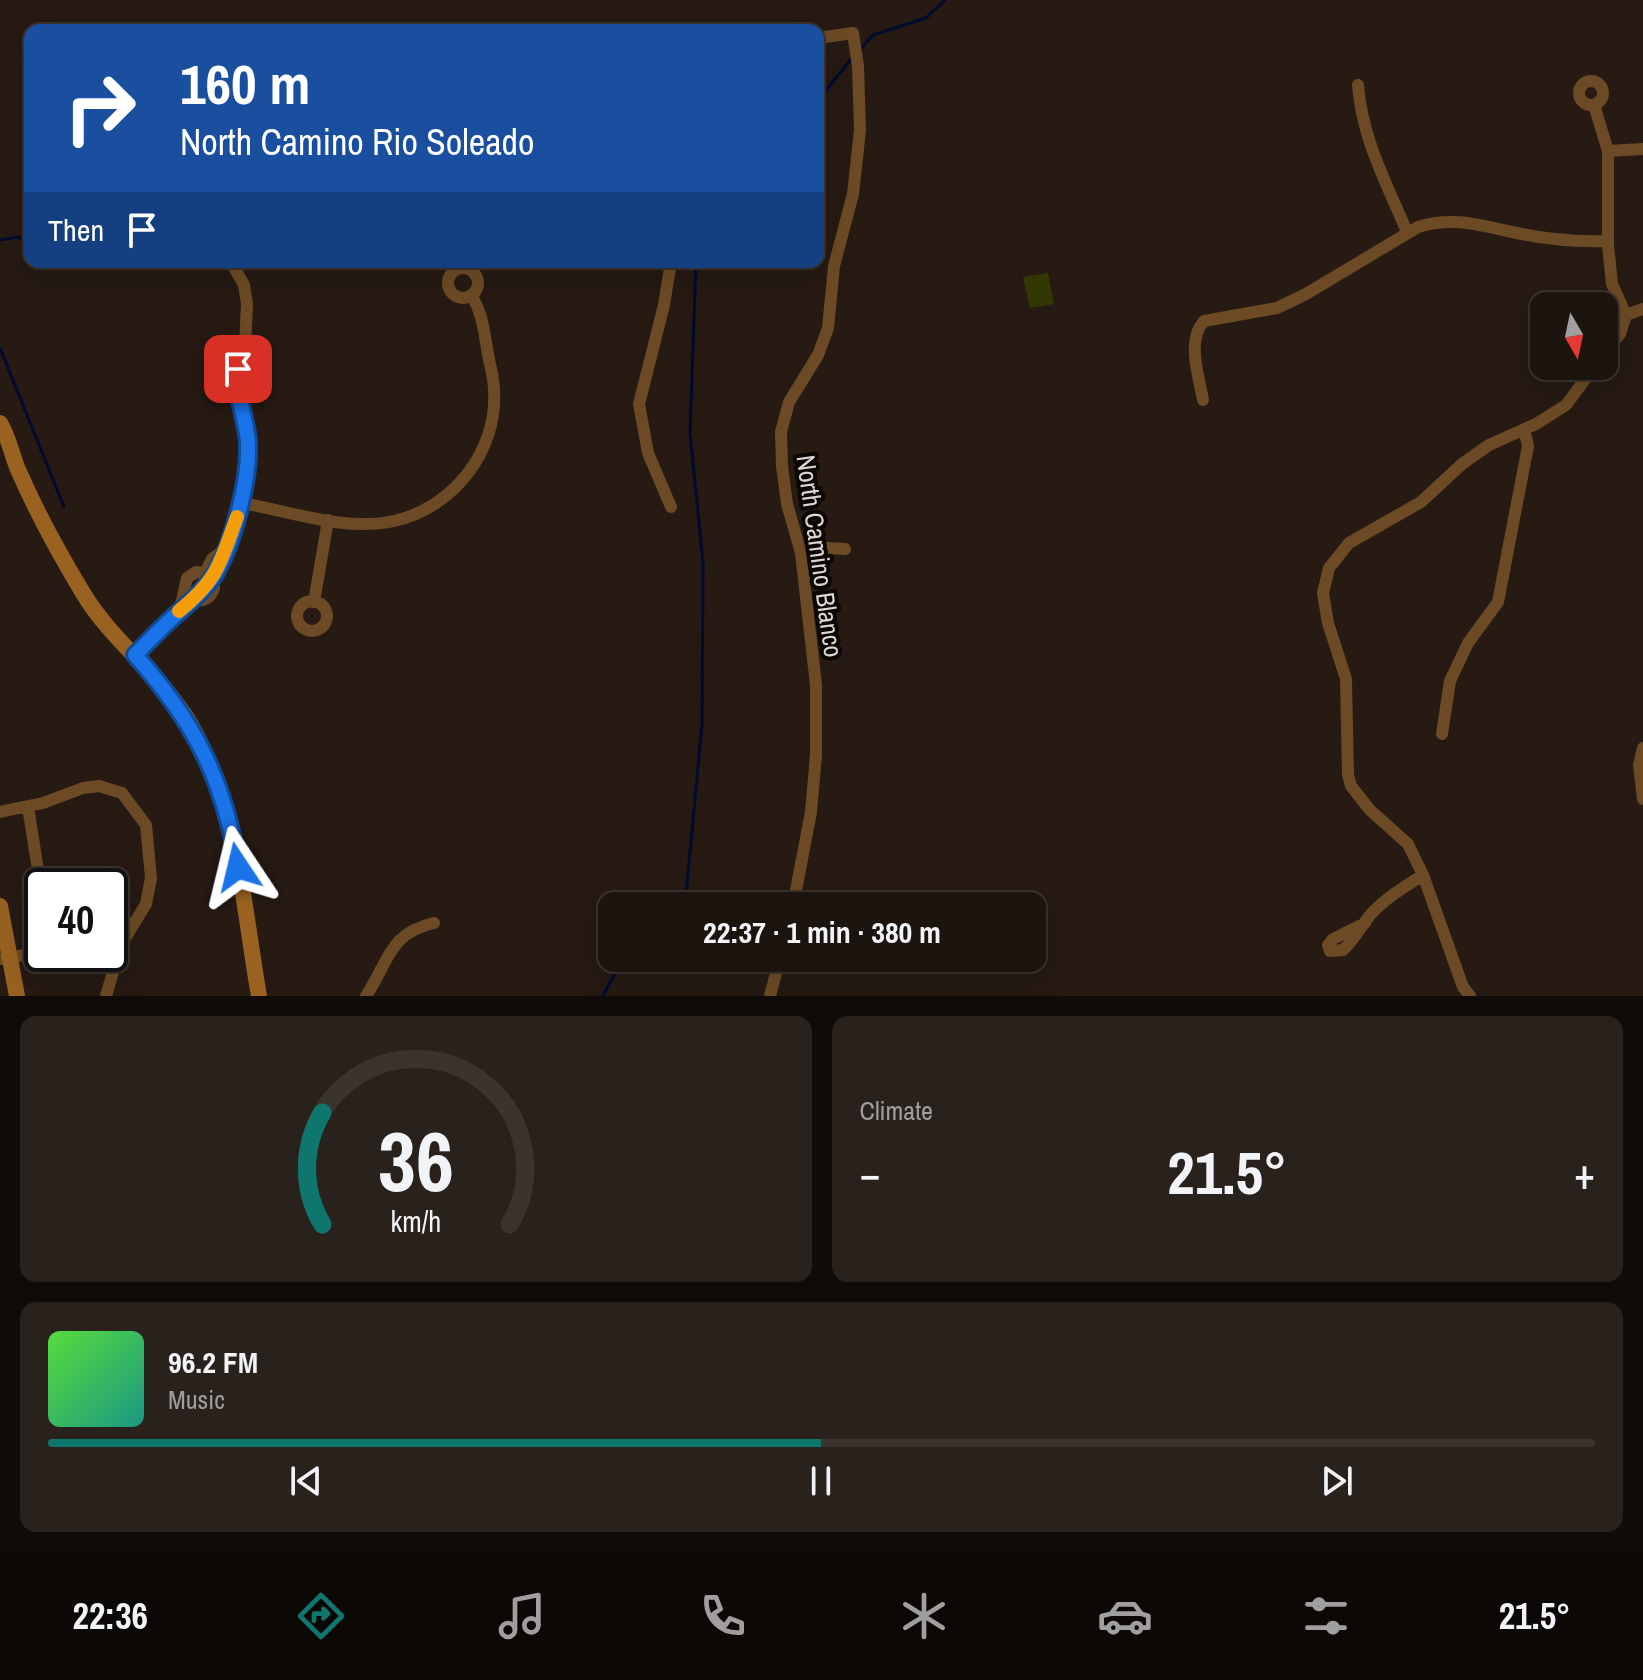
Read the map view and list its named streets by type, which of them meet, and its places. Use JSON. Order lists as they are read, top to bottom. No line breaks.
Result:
{"streets":{"street":["North Camino Blanco"]},"north":"bottom","page":{"turn":["160 m","North Camino Rio Soleado"],"then":"Then","limit":"40","trip":"22:37 · 1 min · 380 m","tile":"Climate","heat":["−","21.5°","+"],"song":["96.2 FM","Music"],"tabs":["22:36","21.5°"],"gauge":["36","km/h"]}}
